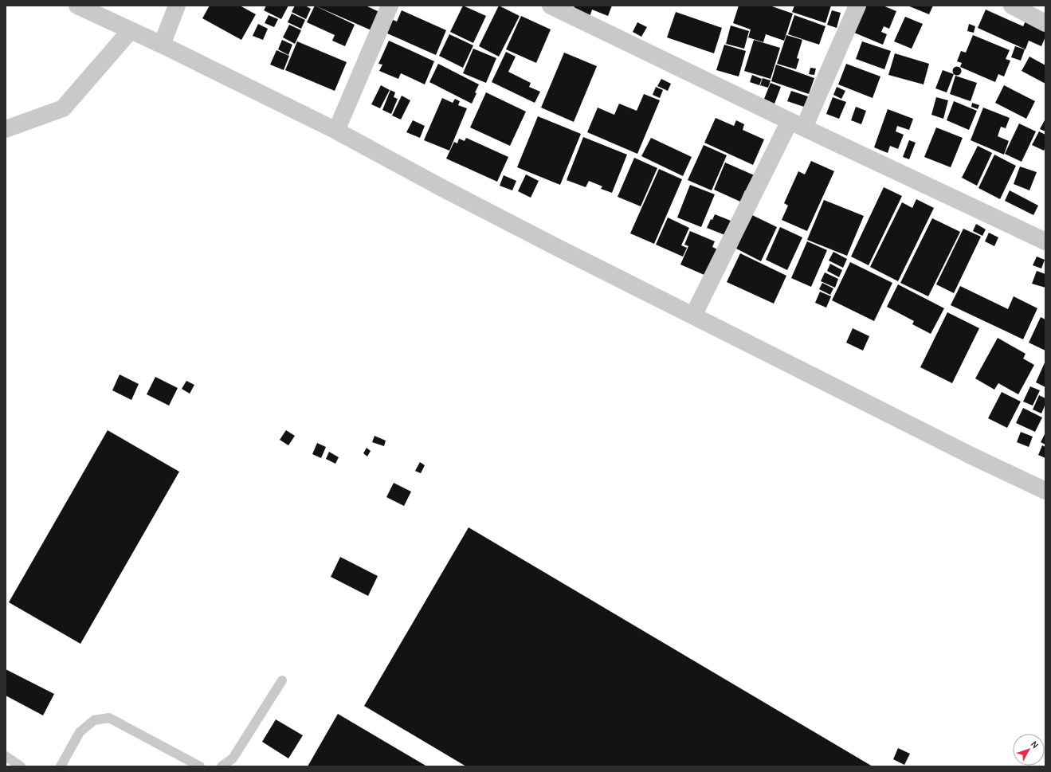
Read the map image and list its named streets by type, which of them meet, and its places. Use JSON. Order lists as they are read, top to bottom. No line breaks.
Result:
{"north":"top right"}
